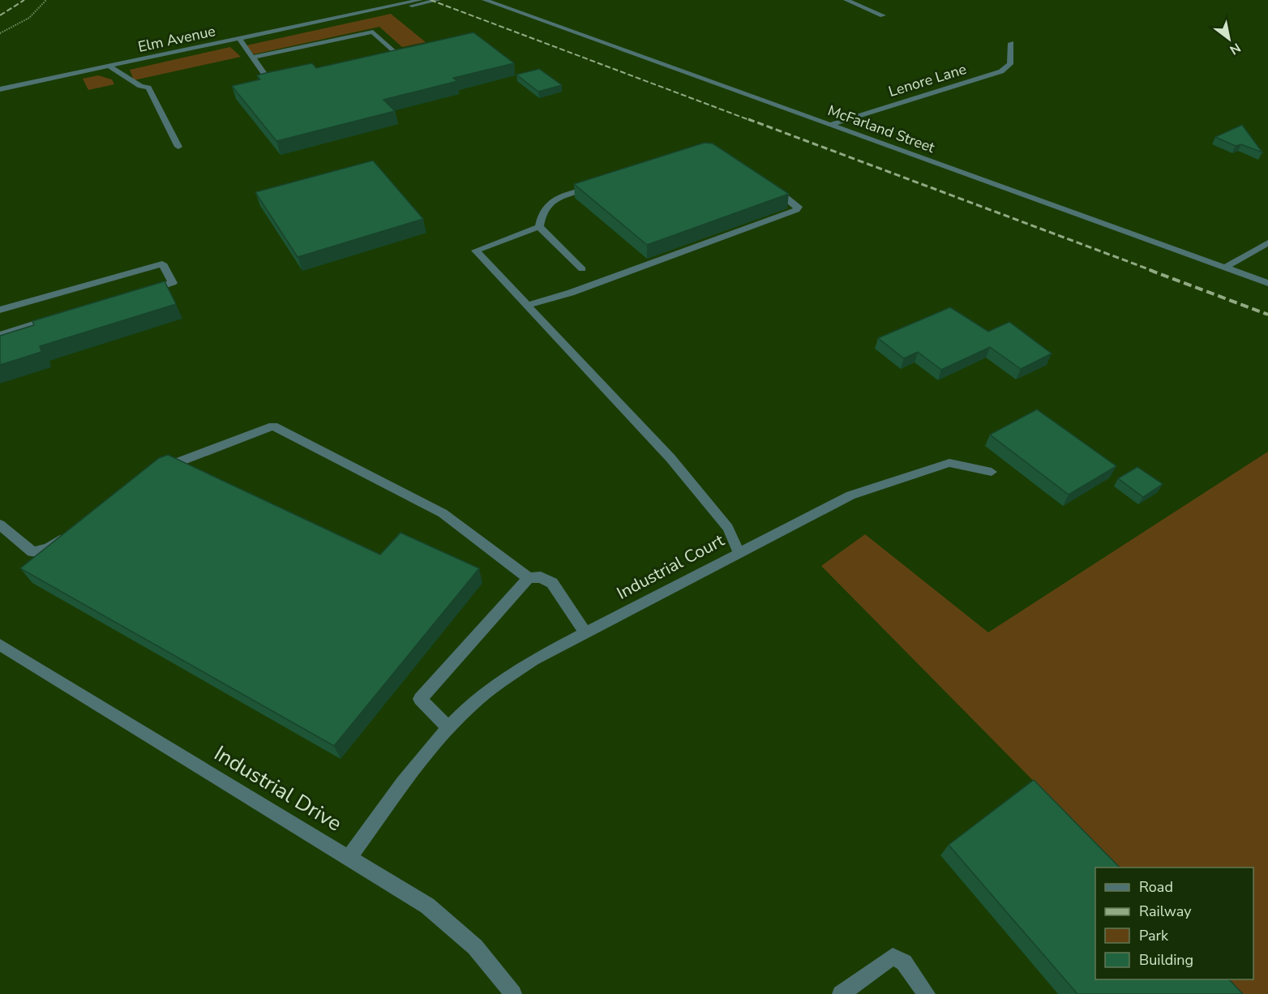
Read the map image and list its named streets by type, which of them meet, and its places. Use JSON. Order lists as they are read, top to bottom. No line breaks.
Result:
{"streets":{"street":["Elm Avenue","Lenore Lane","McFarland Street","Industrial Court","Industrial Drive"]},"crossings":[["Lenore Lane","McFarland Street"],["Industrial Court","Industrial Drive"]],"legend":["Road","Railway","Park","Building"],"north":"bottom right"}
